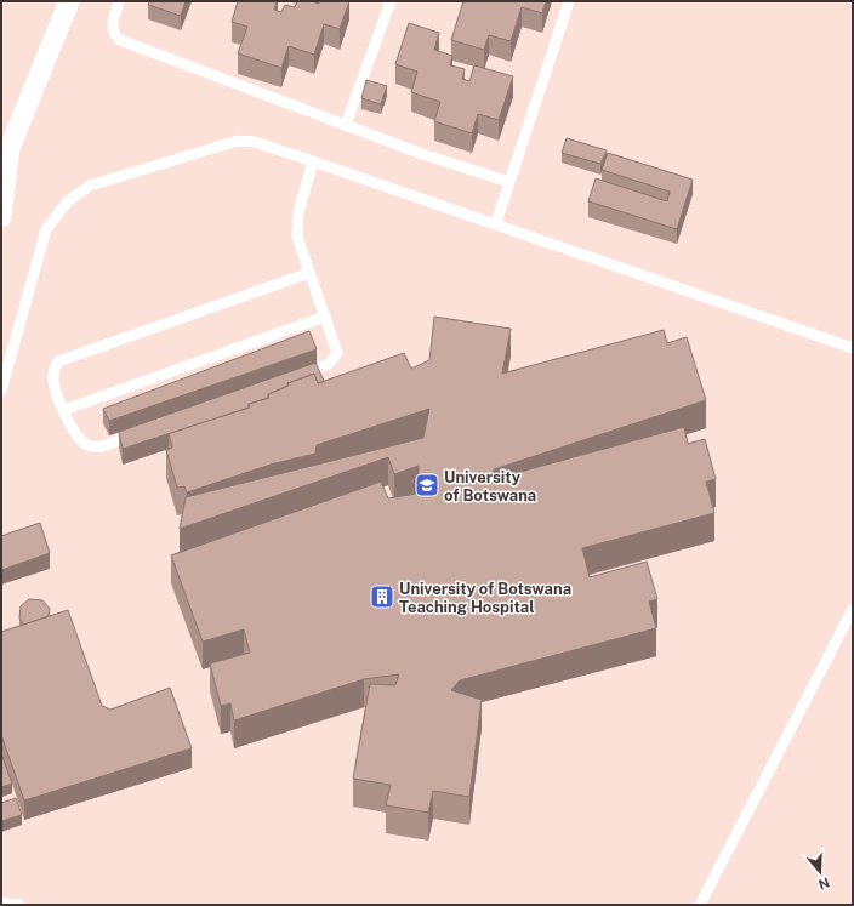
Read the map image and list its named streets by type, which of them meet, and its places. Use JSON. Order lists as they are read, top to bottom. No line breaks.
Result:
{"places":{"school or university":["University of Botswana"],"building":["University of Botswana Teaching Hospital"]},"north":"bottom"}
